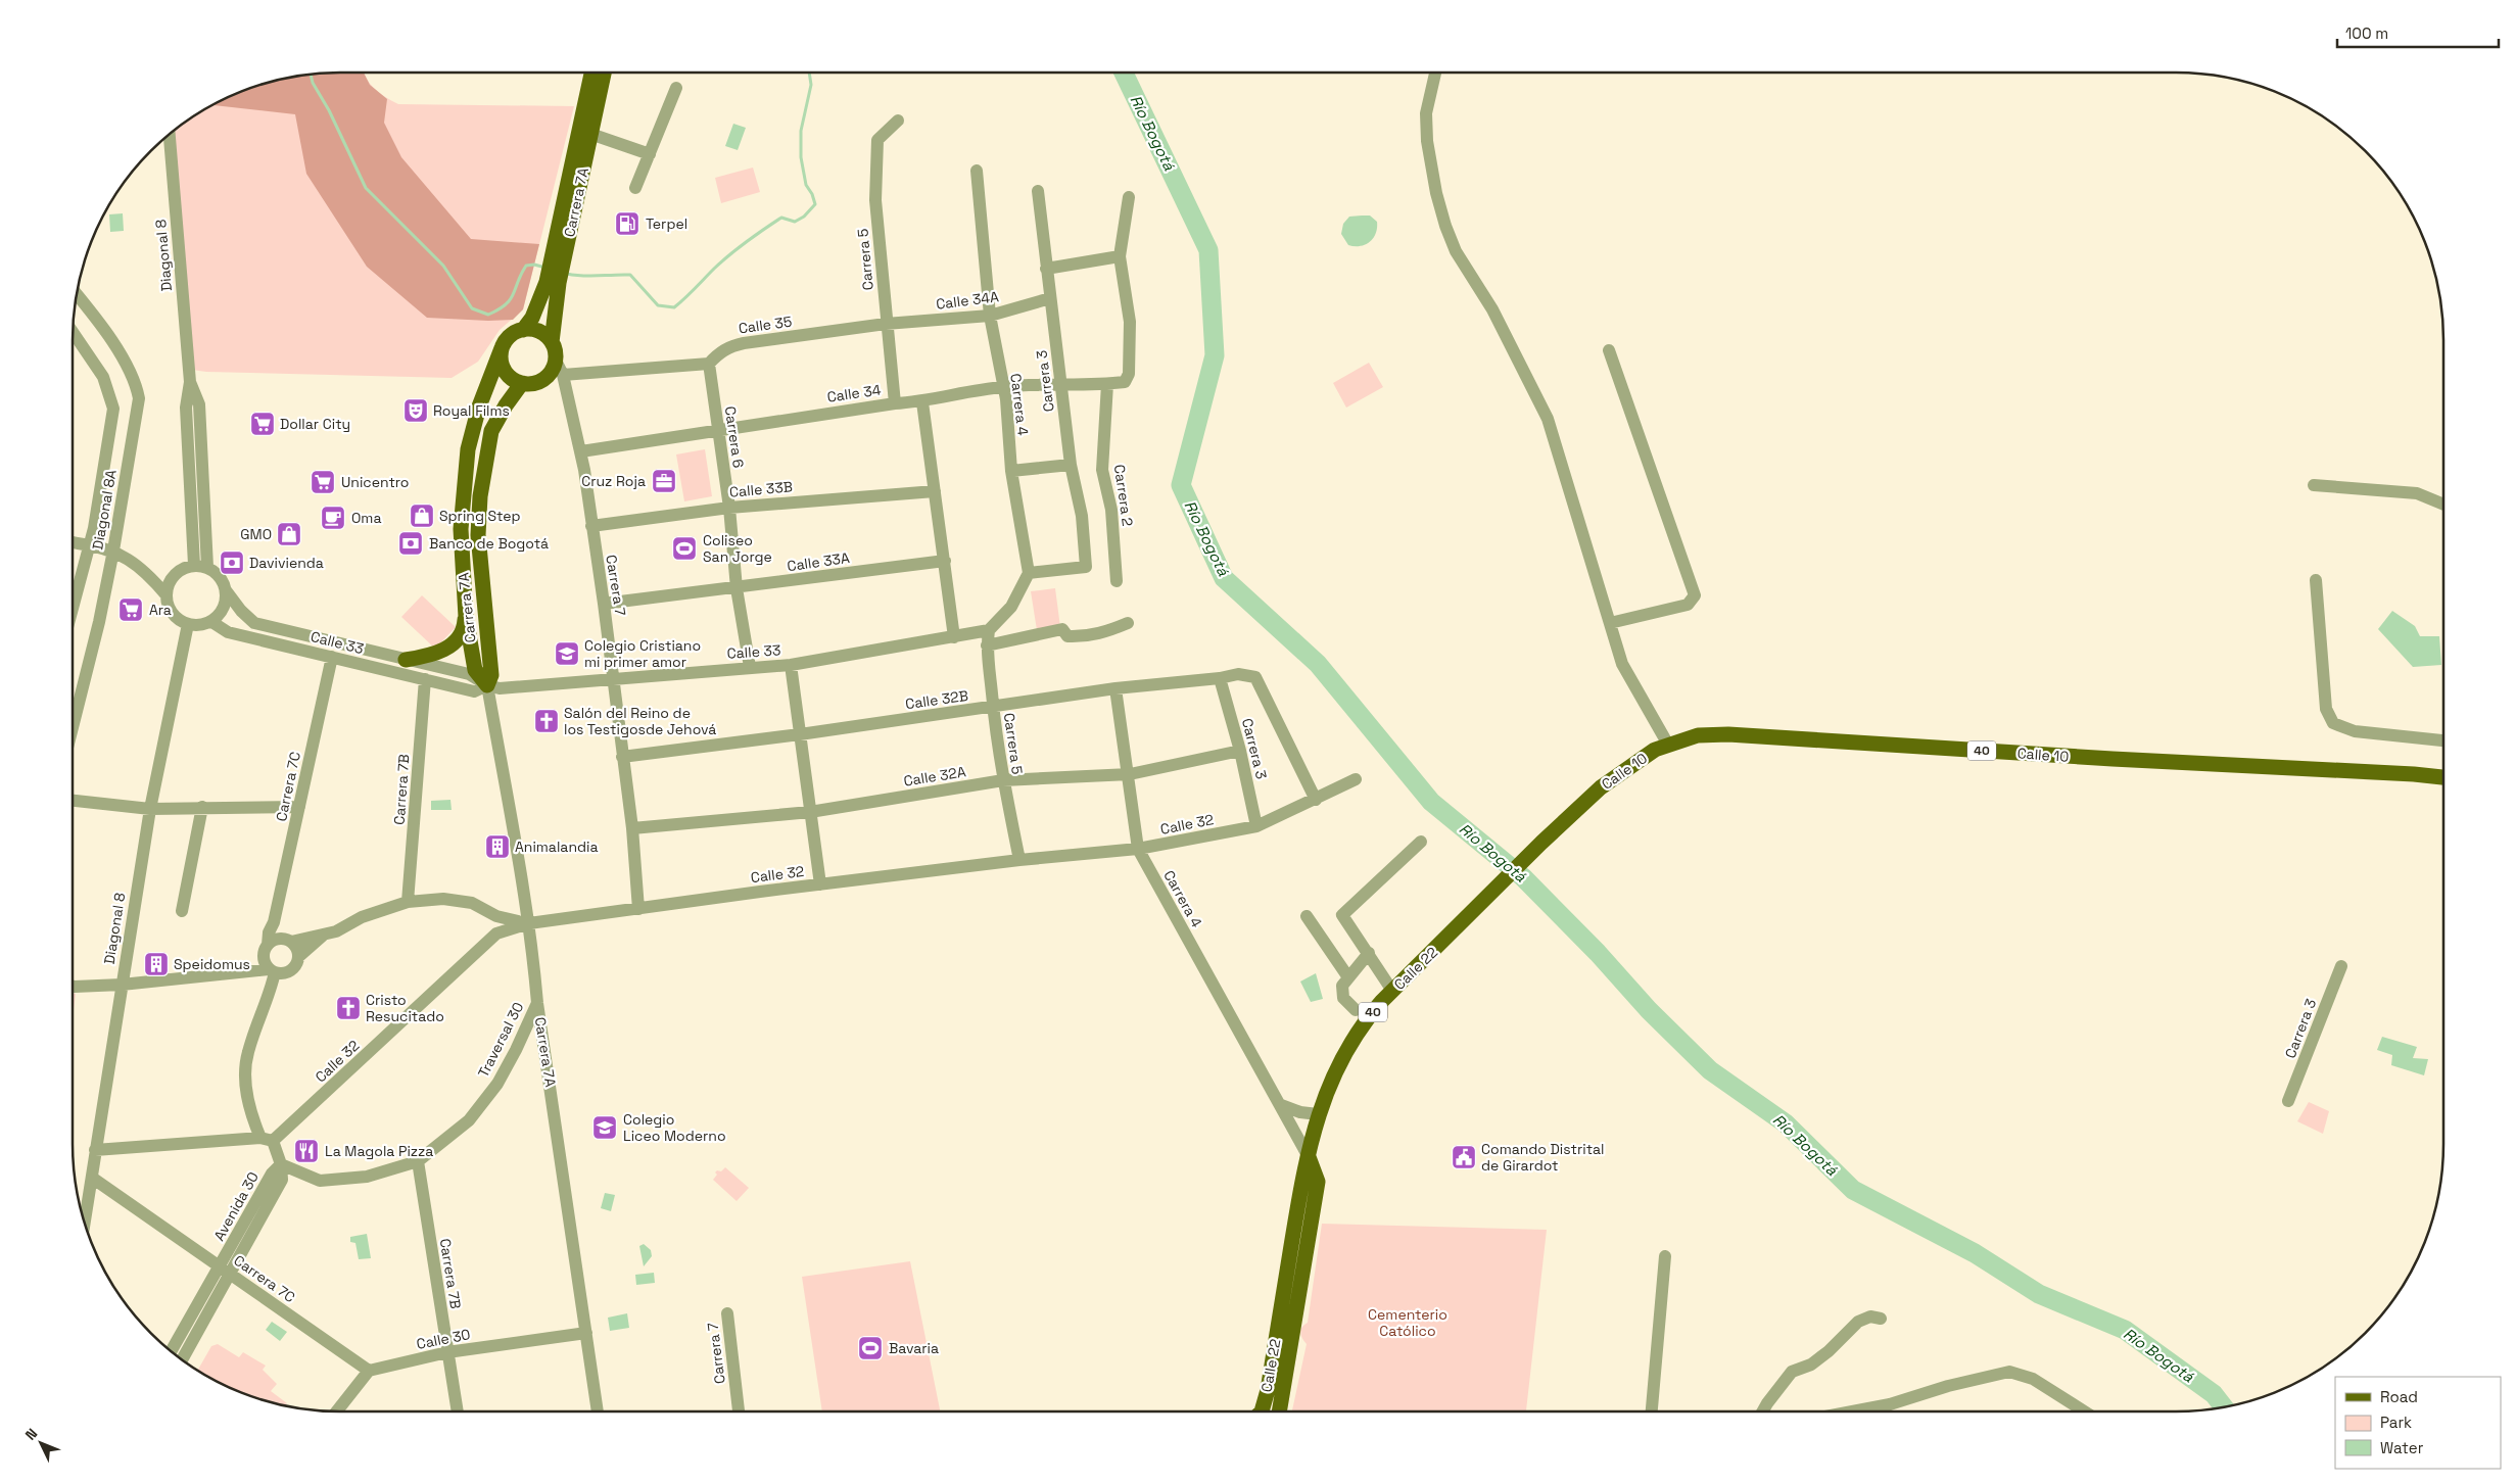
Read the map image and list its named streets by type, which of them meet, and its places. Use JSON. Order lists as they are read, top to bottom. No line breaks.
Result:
{"streets":{"main road":["Carrera 7A","40","Calle 10","Calle 22"],"street":["Diagonal 8","Carrera 5","Calle 34A","Calle 35","Carrera 3","Calle 34","Carrera 4","Carrera 6","Calle 33B","Carrera 2","Diagonal 8A","Calle 33A","Carrera 7","Calle 33","Calle 32B","Calle 32A","Carrera 7C","Carrera 7B","Calle 32","Traversal 30","Avenida 30","Calle 30"]},"crossings":[["Carrera 7A","Carrera 7"],["Carrera 7A","Calle 33"],["Carrera 7A","Calle 32"],["Carrera 7A","Traversal 30"],["Carrera 7A","Calle 30"],["Diagonal 8","Calle 33"],["Diagonal 8","Carrera 7C"],["Carrera 5","Calle 34A"],["Carrera 5","Calle 35"],["Carrera 5","Calle 34"],["Carrera 5","Calle 33"],["Carrera 5","Calle 32B"],["Carrera 5","Calle 32A"],["Carrera 5","Calle 32"],["Calle 34A","Calle 35"],["Calle 34A","Carrera 3"],["Calle 34A","Carrera 4"],["Calle 35","Carrera 6"],["Carrera 3","Calle 34"],["Carrera 3","Carrera 4"],["Carrera 3","Calle 32B"],["Carrera 3","Calle 32A"],["Carrera 3","Calle 32"],["Calle 34","Carrera 4"],["Calle 34","Carrera 6"],["Calle 34","Carrera 2"],["Calle 34","Carrera 7"],["Carrera 4","Calle 32B"],["Carrera 4","Calle 32A"],["Carrera 4","Calle 32"],["Carrera 4","Calle 22"],["Carrera 6","Calle 33B"],["Carrera 6","Calle 33A"],["Carrera 6","Calle 33"],["Calle 33B","Carrera 7"],["Calle 33A","Carrera 7"],["Carrera 7","Calle 33"],["Carrera 7","Calle 32B"],["Carrera 7","Calle 32A"],["Carrera 7","Calle 32"],["Calle 33","Carrera 7C"],["Calle 33","Carrera 7B"],["Calle 32B","Calle 32"],["Calle 10","Calle 22"],["Carrera 7C","Avenida 30"],["Carrera 7C","Calle 30"],["Carrera 7B","Traversal 30"],["Carrera 7B","Calle 30"],["Traversal 30","Avenida 30"]],"water":["Río Bogotá"],"parks":["Cementerio Católico"],"places":{"fuel station":["Terpel"],"theatre":["Royal Films"],"supermarket":["Dollar City","Unicentro","Ara"],"office":["Cruz Roja"],"shop":["Spring Step","GMO"],"cafe":["Oma"],"bank":["Banco de Bogotá","Davivienda"],"sports":["Coliseo San Jorge","Bavaria"],"school or university":["Colegio Cristiano mi primer amor","Colegio Liceo Moderno"],"church":["Salón del Reino de los Testigosde Jehová","Cristo Resucitado"],"building":["Animalandia","Speidomus"],"restaurant":["La Magola Pizza"],"public building":["Comando Distrital de Girardot"]},"legend":["Road","Park","Water"],"scale_bar":"100 m","north":"top left"}
